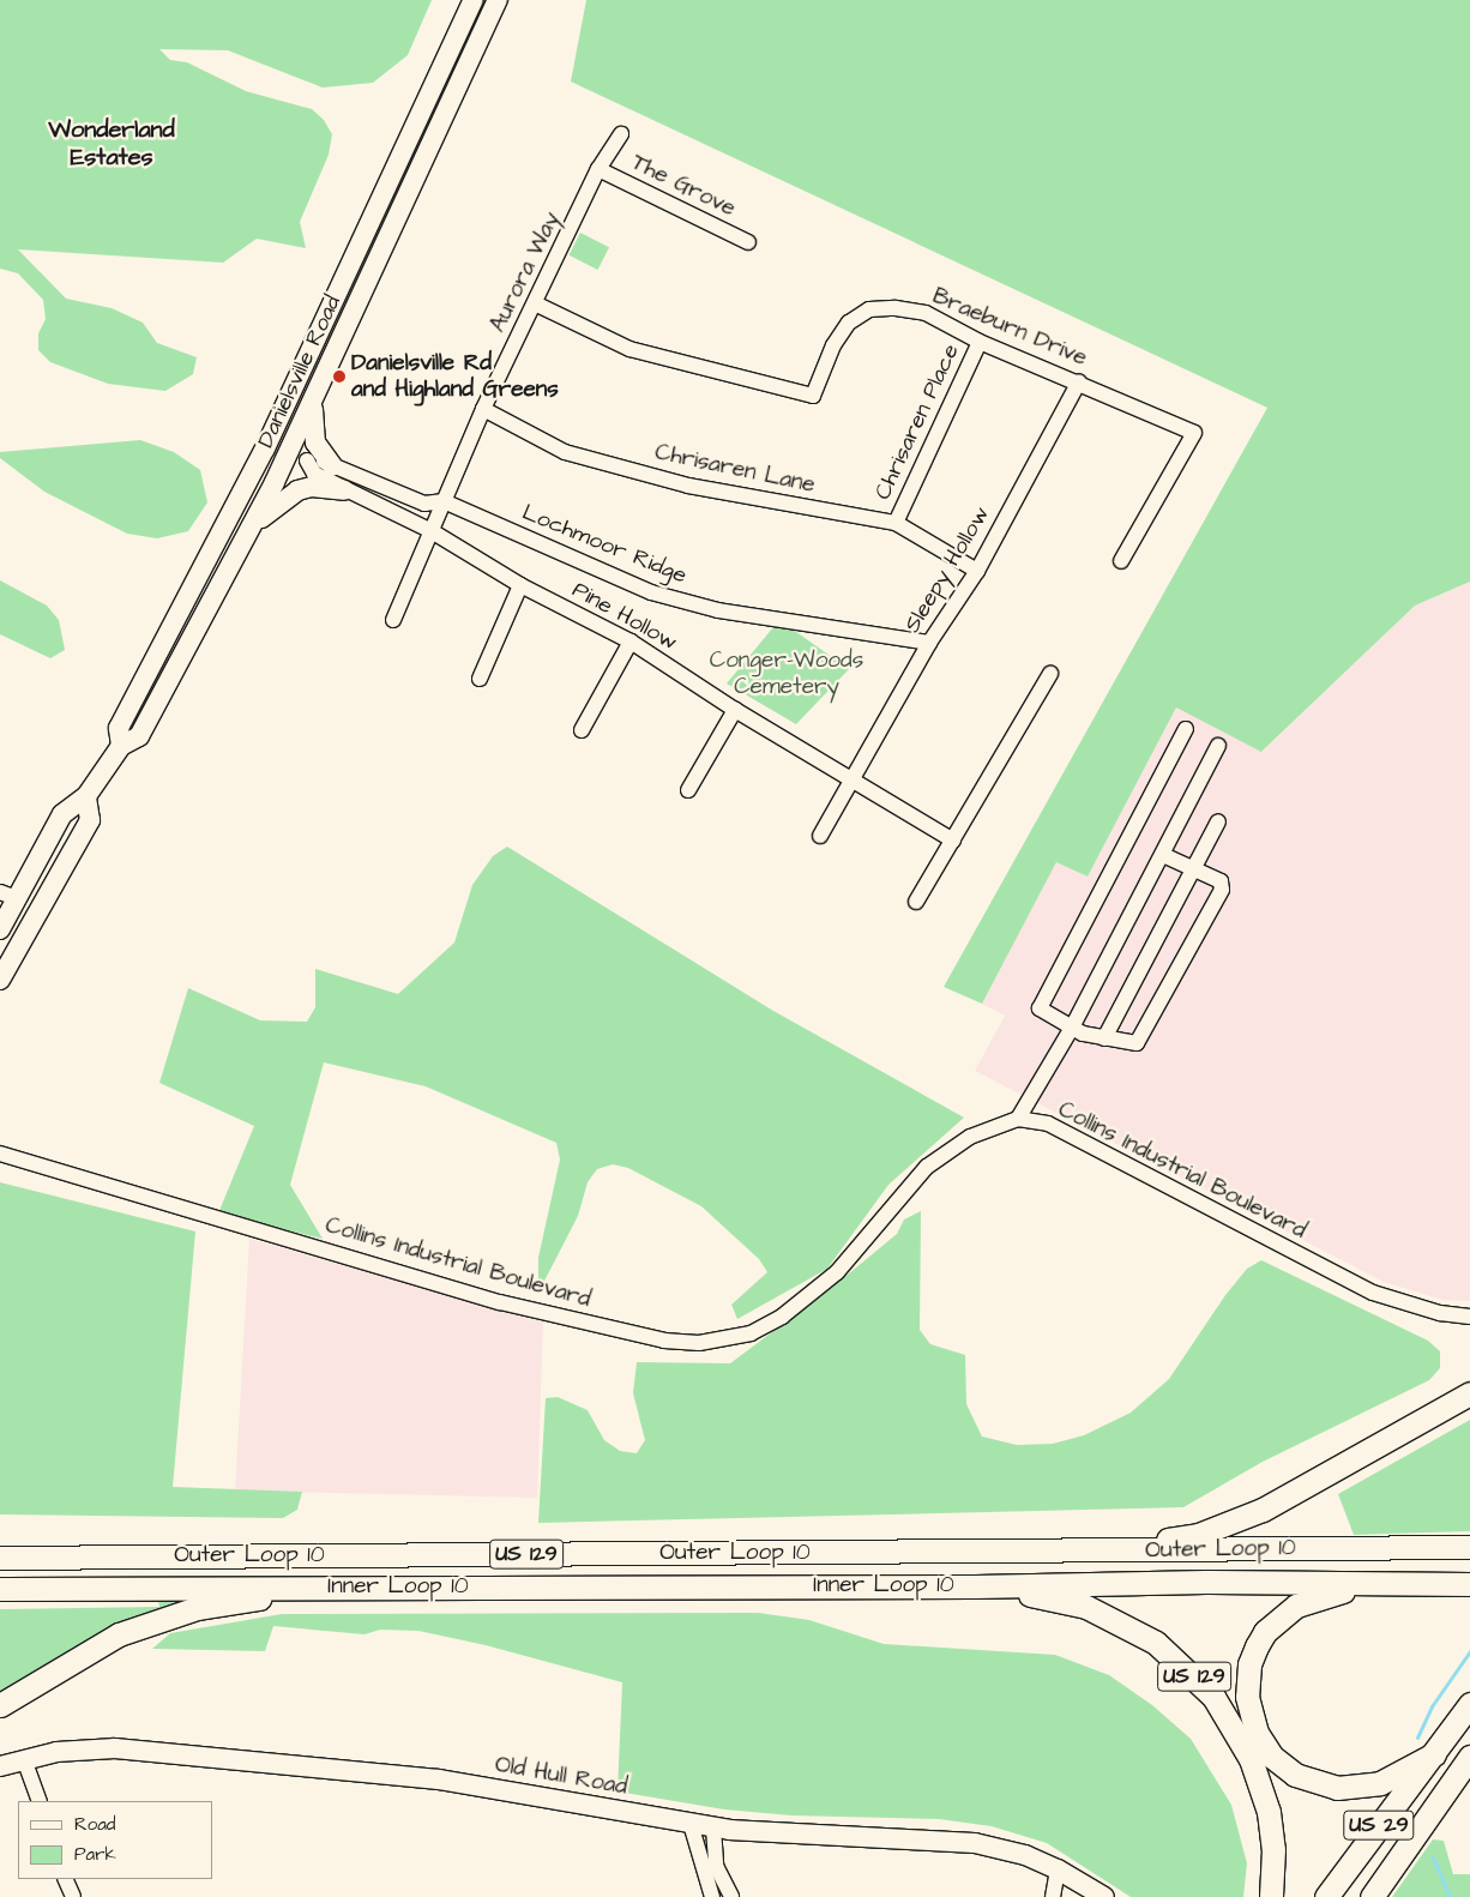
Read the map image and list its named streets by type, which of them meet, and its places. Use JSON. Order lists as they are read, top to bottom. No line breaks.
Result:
{"streets":{"highway":["Outer Loop 10","US 129","Inner Loop 10","US 29"],"main road":["Danielsville Road","Old Hull Road"],"street":["The Grove","Aurora Way","Braeburn Drive","Chrisaren Place","Chrisaren Lane","Lochmoor Ridge","Sleepy Hollow","Pine Hollow","Collins Industrial Boulevard"]},"crossings":[["The Grove","Aurora Way"],["Aurora Way","Braeburn Drive"],["Aurora Way","Chrisaren Lane"],["Aurora Way","Lochmoor Ridge"],["Aurora Way","Pine Hollow"],["Braeburn Drive","Chrisaren Place"],["Braeburn Drive","Sleepy Hollow"],["Danielsville Road","Pine Hollow"],["Chrisaren Place","Chrisaren Lane"],["Chrisaren Lane","Sleepy Hollow"],["Lochmoor Ridge","Sleepy Hollow"],["Sleepy Hollow","Pine Hollow"],["US 129","Inner Loop 10"]],"districts":["Wonderland Estates"],"parks":["Conger-Woods Cemetery"],"places":["Danielsville Rd and Highland Greens"],"legend":["Road","Park"]}
